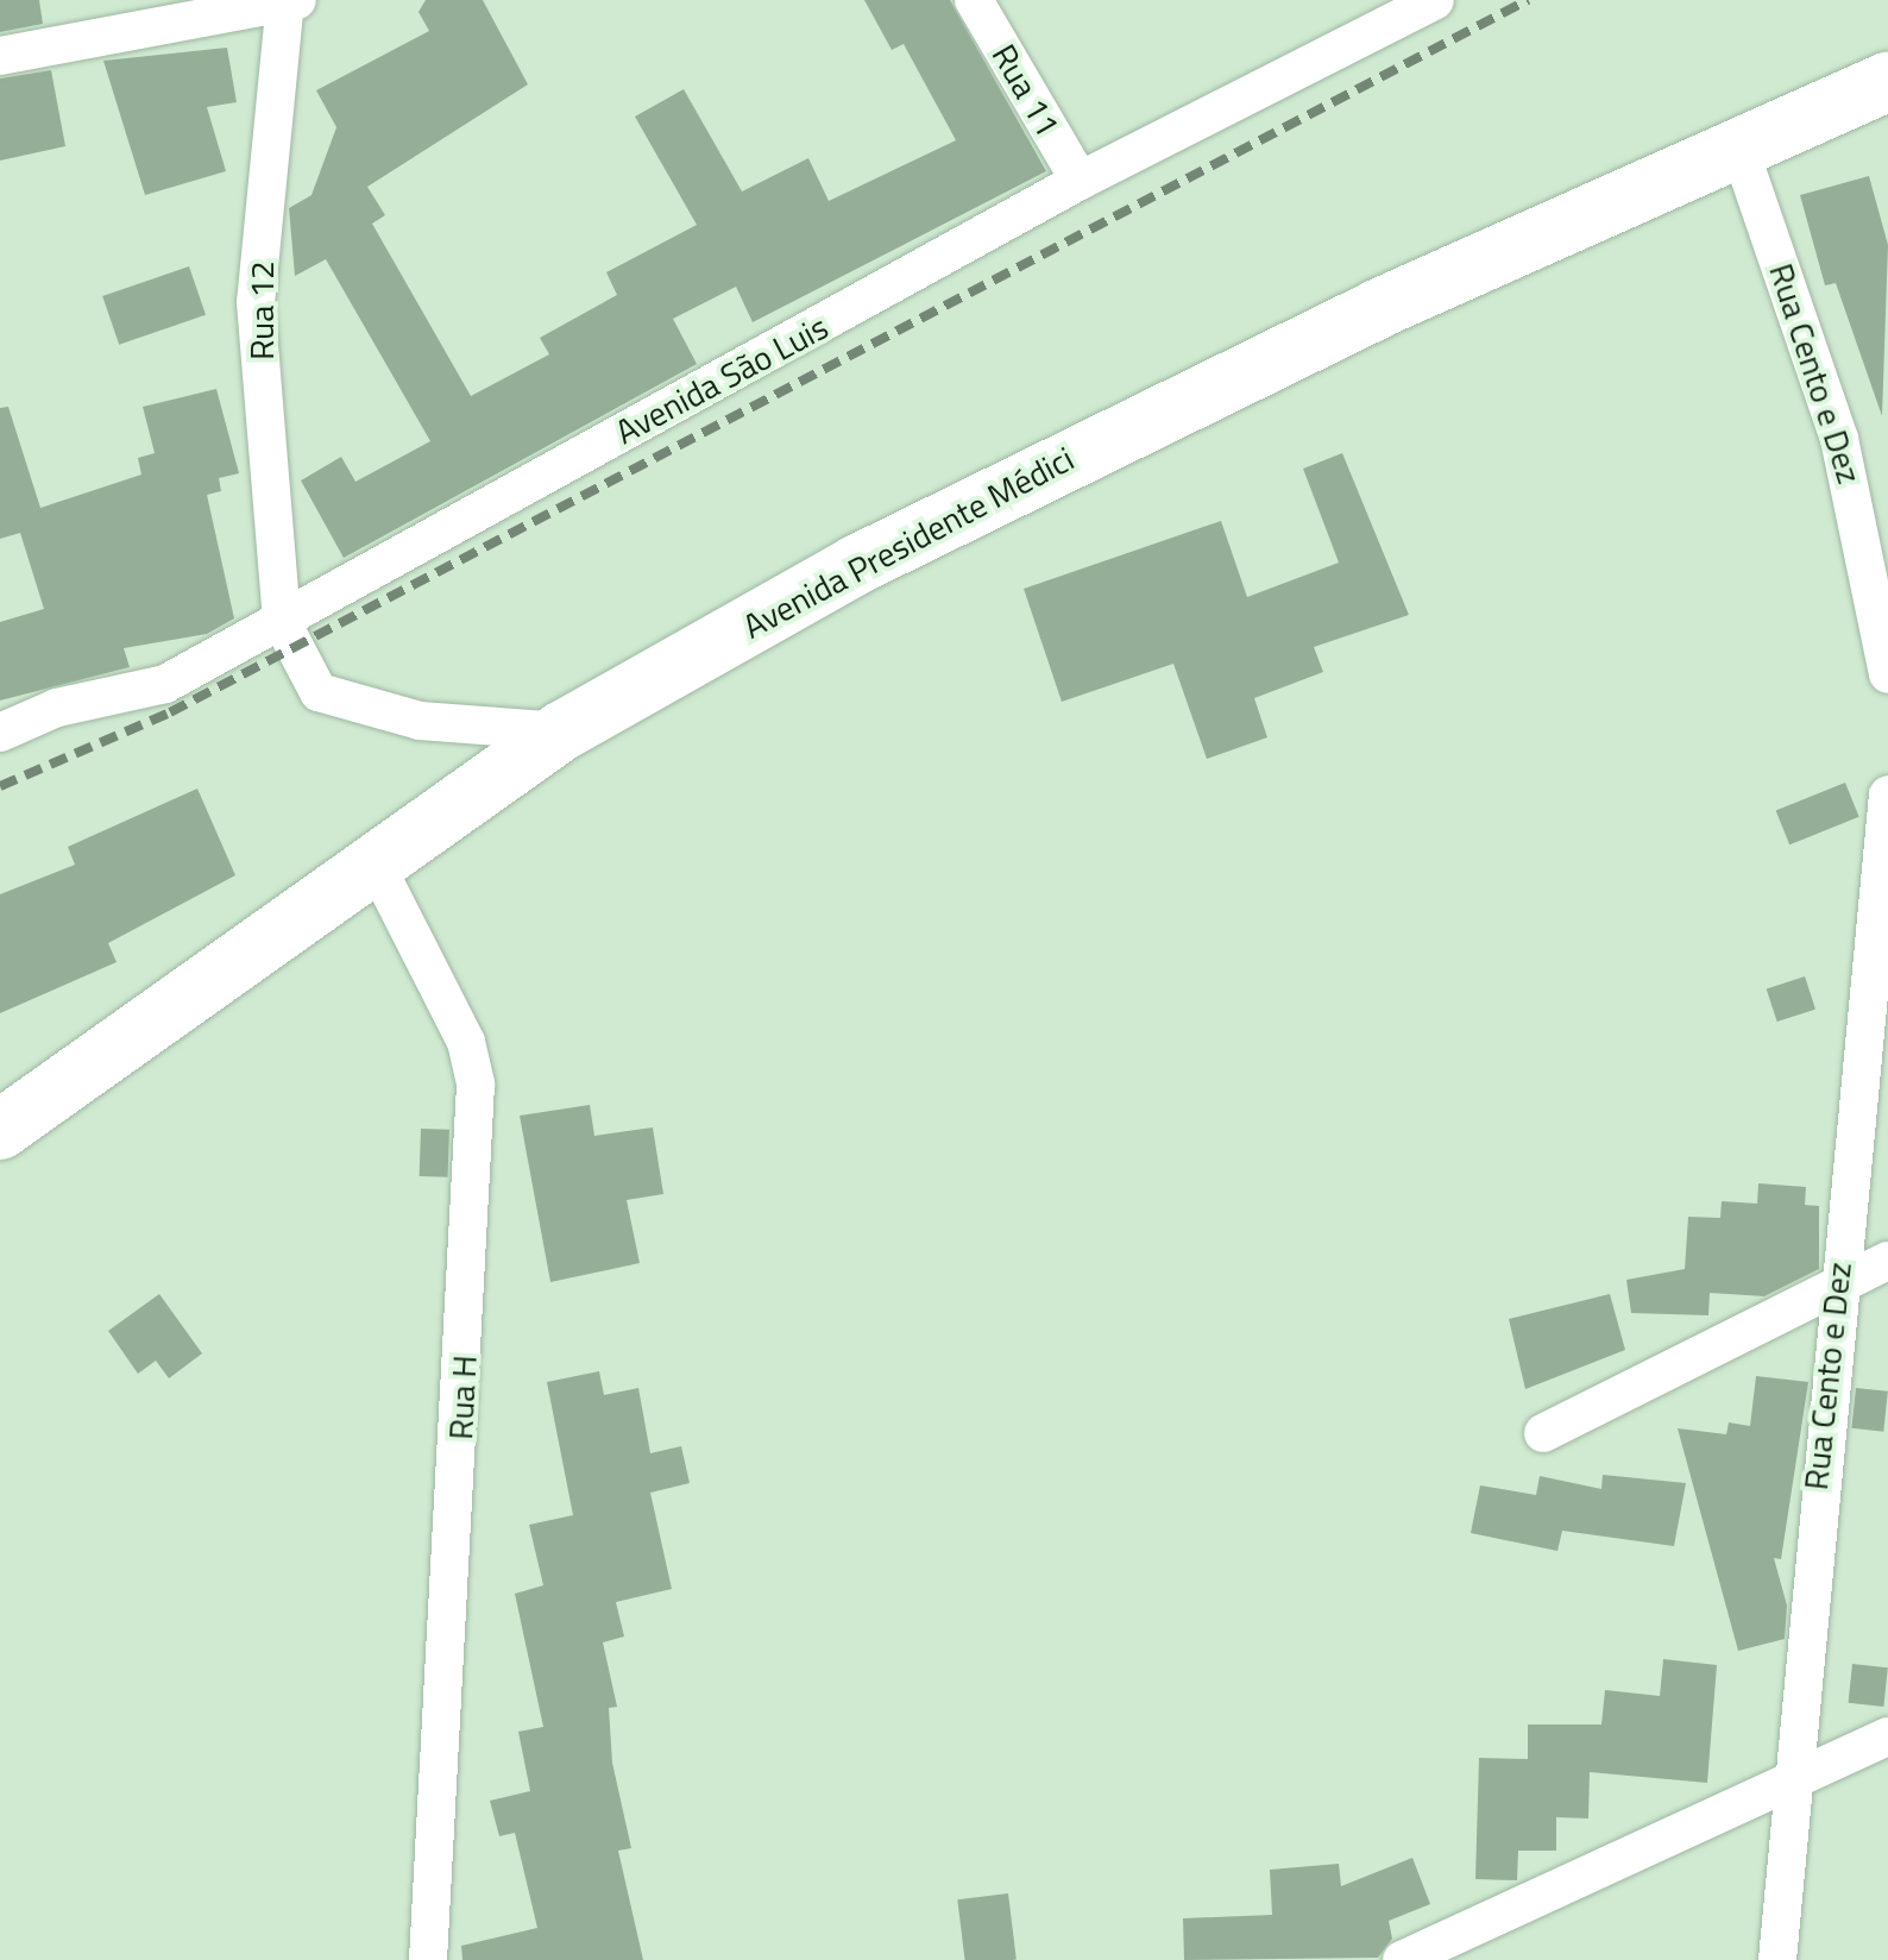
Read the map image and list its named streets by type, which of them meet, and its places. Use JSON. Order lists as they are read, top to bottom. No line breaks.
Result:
{"streets":{"main road":["Avenida Presidente Médici"],"street":["Rua 11","Rua 12","Rua Cento e Dez","Avenida São Luis","Rua H"]},"crossings":[["Rua 11","Avenida São Luis"],["Rua 12","Avenida São Luis"],["Rua Cento e Dez","Avenida Presidente Médici"],["Avenida Presidente Médici","Rua H"]]}
